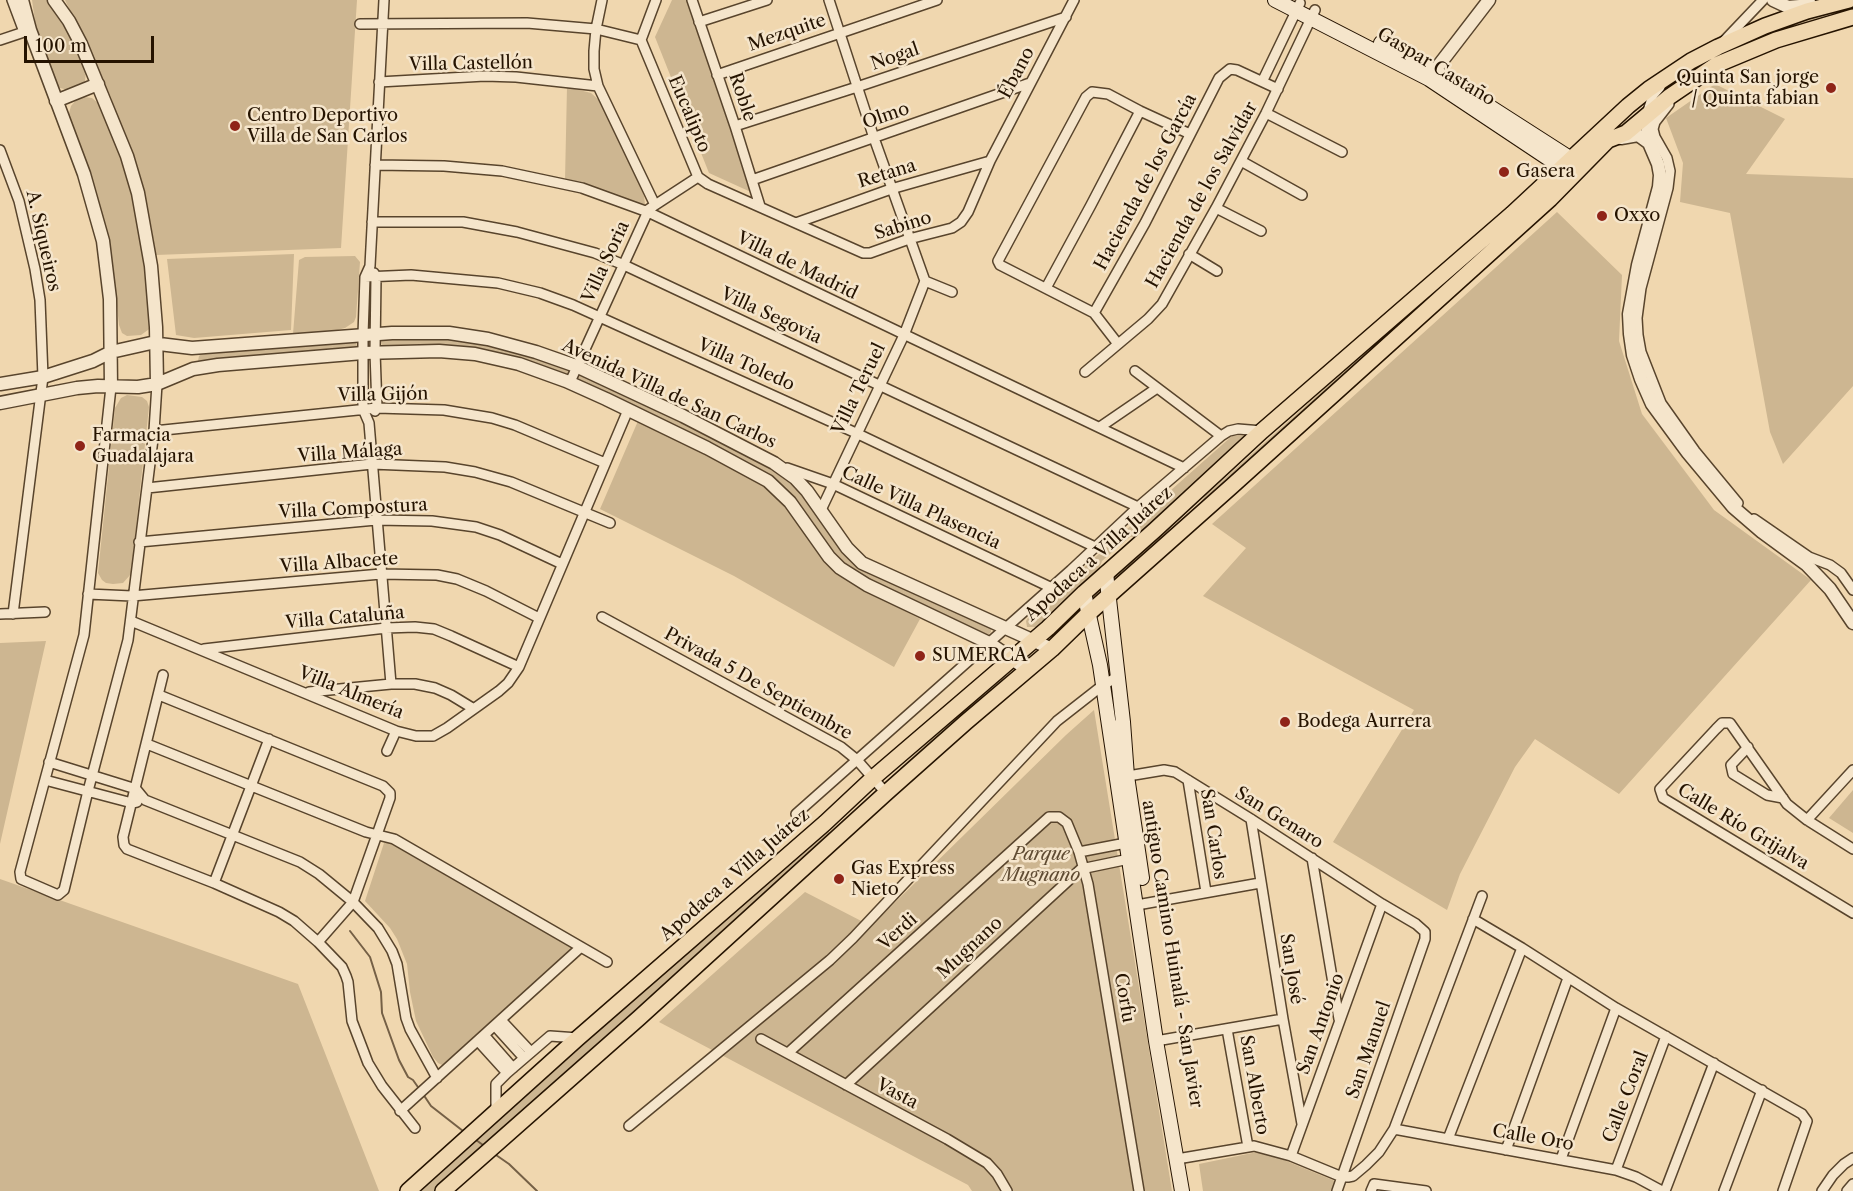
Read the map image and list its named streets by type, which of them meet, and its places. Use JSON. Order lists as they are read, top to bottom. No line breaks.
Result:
{"streets":{"main road":["Gaspar Castaño","Apodaca a Villa Juárez","antiguo Camino Huinalá - San Javier"],"street":["Mezquite","Nogal","Villa Castellón","Ébano","Roble","Eucalipto","Olmo","Retana","Hacienda de los García","Hacienda de los Salvidar","Sabino","A. Siqueiros","Villa Soria","Villa de Madrid","Villa Segovia","Villa Toledo","Villa Teruel","Avenida Villa de San Carlos","Villa Gijón","Villa Málaga","Calle Villa Plasencia","Villa Compostura","Villa Albacete","Villa Cataluña","Privada 5 De Septiembre","Villa Almería","San Genaro","Calle Río Grijalva","San Carlos","Verdi","Mugnano","San José","Corfu","San Antonio","San Manuel","San Alberto","Vasta","Calle Coral","Calle Oro"]},"crossings":[["Mezquite","Roble"],["Nogal","Ébano"],["Nogal","Roble"],["Gaspar Castaño","Hacienda de los Salvidar"],["Gaspar Castaño","Apodaca a Villa Juárez"],["Ébano","Olmo"],["Ébano","Retana"],["Ébano","Sabino"],["Roble","Eucalipto"],["Roble","Olmo"],["Roble","Sabino"],["Eucalipto","Sabino"],["Eucalipto","Villa Soria"],["Retana","Sabino"],["Hacienda de los García","Hacienda de los Salvidar"],["A. Siqueiros","Avenida Villa de San Carlos"],["Villa Soria","Villa de Madrid"],["Villa Soria","Villa Segovia"],["Villa Soria","Villa Toledo"],["Villa Soria","Avenida Villa de San Carlos"],["Villa de Madrid","Villa Teruel"],["Villa Segovia","Villa Teruel"],["Villa Toledo","Villa Teruel"],["Villa Teruel","Avenida Villa de San Carlos"],["Villa Teruel","Calle Villa Plasencia"],["Avenida Villa de San Carlos","Calle Villa Plasencia"],["Avenida Villa de San Carlos","Apodaca a Villa Juárez"],["Avenida Villa de San Carlos","Villa Almería"],["Villa Gijón","Villa Almería"],["Villa Málaga","Villa Almería"],["Villa Compostura","Villa Almería"],["Apodaca a Villa Juárez","Privada 5 De Septiembre"],["Apodaca a Villa Juárez","antiguo Camino Huinalá - San Javier"],["Villa Albacete","Villa Almería"],["Villa Cataluña","Villa Almería"],["San Genaro","San Carlos"],["San Genaro","antiguo Camino Huinalá - San Javier"],["San Genaro","San José"],["San Genaro","San Antonio"],["San Genaro","San Manuel"],["Verdi","Corfu"],["Verdi","Vasta"],["Mugnano","Corfu"],["Mugnano","Vasta"],["San José","San Antonio"],["Calle Coral","Calle Oro"]],"parks":["Parque Mugnano"],"places":["Quinta San jorge / Quinta fabian","Centro Deportivo Villa de San Carlos","Gasera","Oxxo","Farmacia Guadalajara","SUMERCA","Bodega Aurrera","Gas Express Nieto"],"scale_bar":"100 m"}
